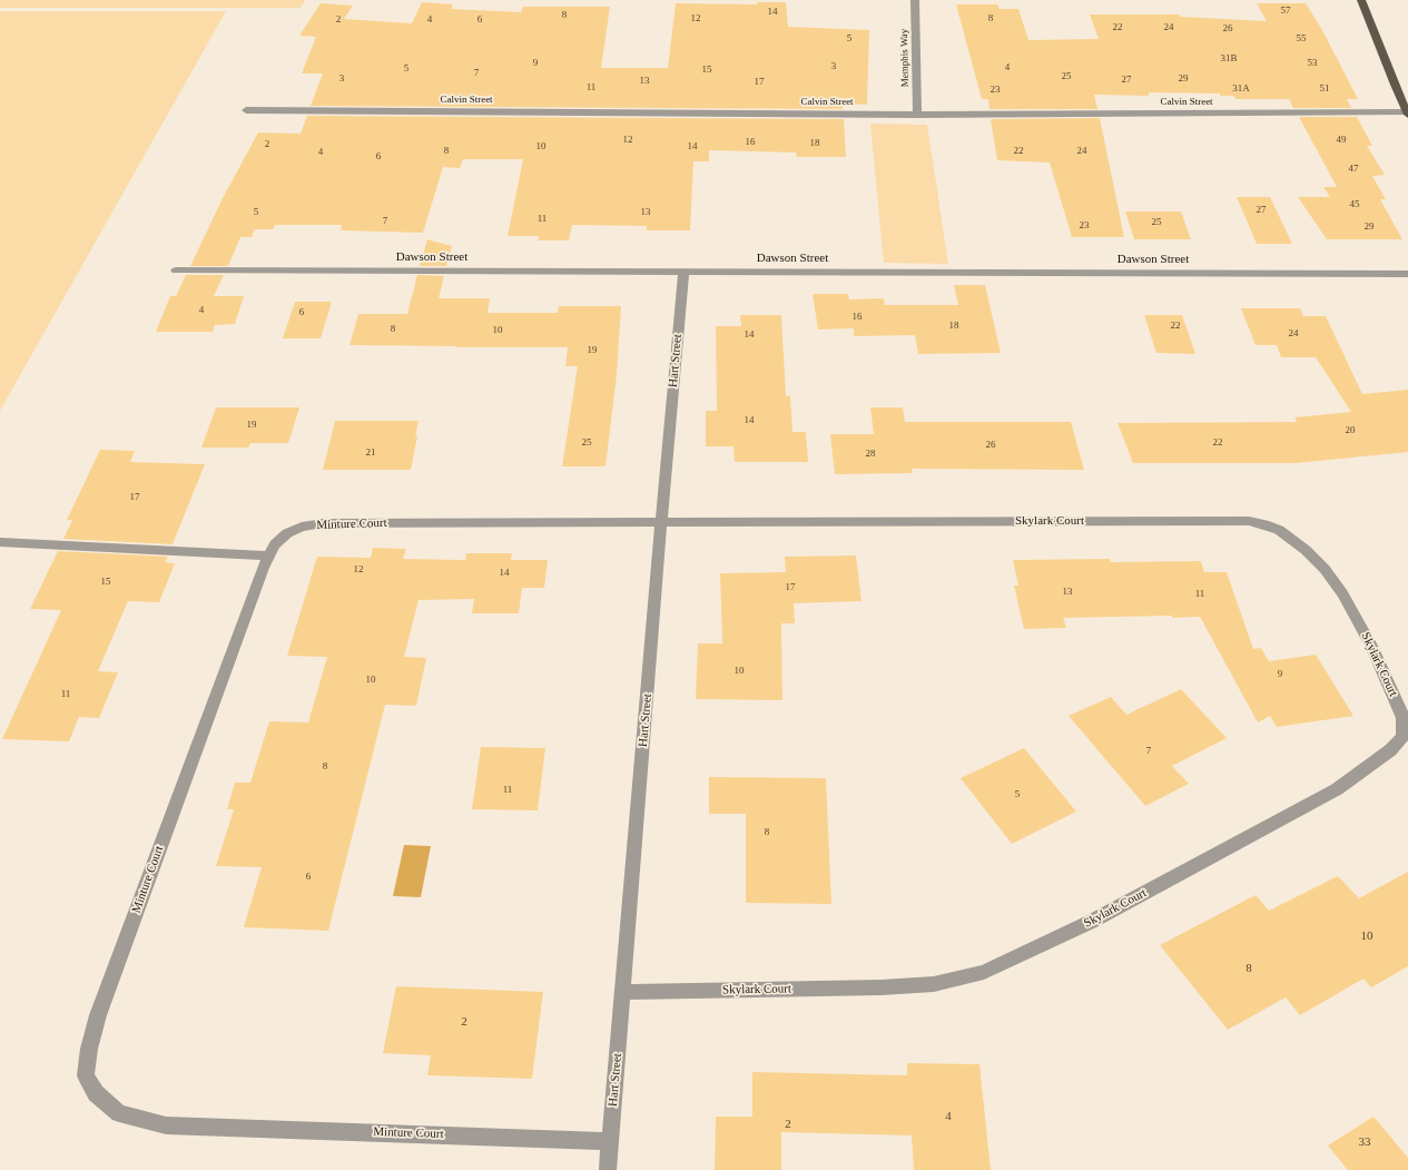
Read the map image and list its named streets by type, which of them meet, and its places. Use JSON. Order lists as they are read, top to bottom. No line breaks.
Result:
{"streets":{"street":["Memphis Way","Calvin Street","Dawson Street","Hart Street","Skylark Court","Minture Court"]},"crossings":[["Memphis Way","Calvin Street"],["Dawson Street","Hart Street"],["Hart Street","Skylark Court"],["Hart Street","Minture Court"],["Skylark Court","Minture Court"]],"house_numbers":["57","14","8","12","8","2","4","6","22","24","26","5","55","31B","9","53","3","4","5","15","7","25","3","29","27","13","17","11","31A","51","23","12","49","16","18","2","10","14","8","22","24","4","6","47","45","27","5","13","11","7","25","23","29","4","6","16","18","22","8","10","24","14","19","14","19","20","25","22","26","21","28","17","12","14","15","17","13","11","10","9","10","11","7","8","11","5","8","6","10","8","2","4","2","33"]}
